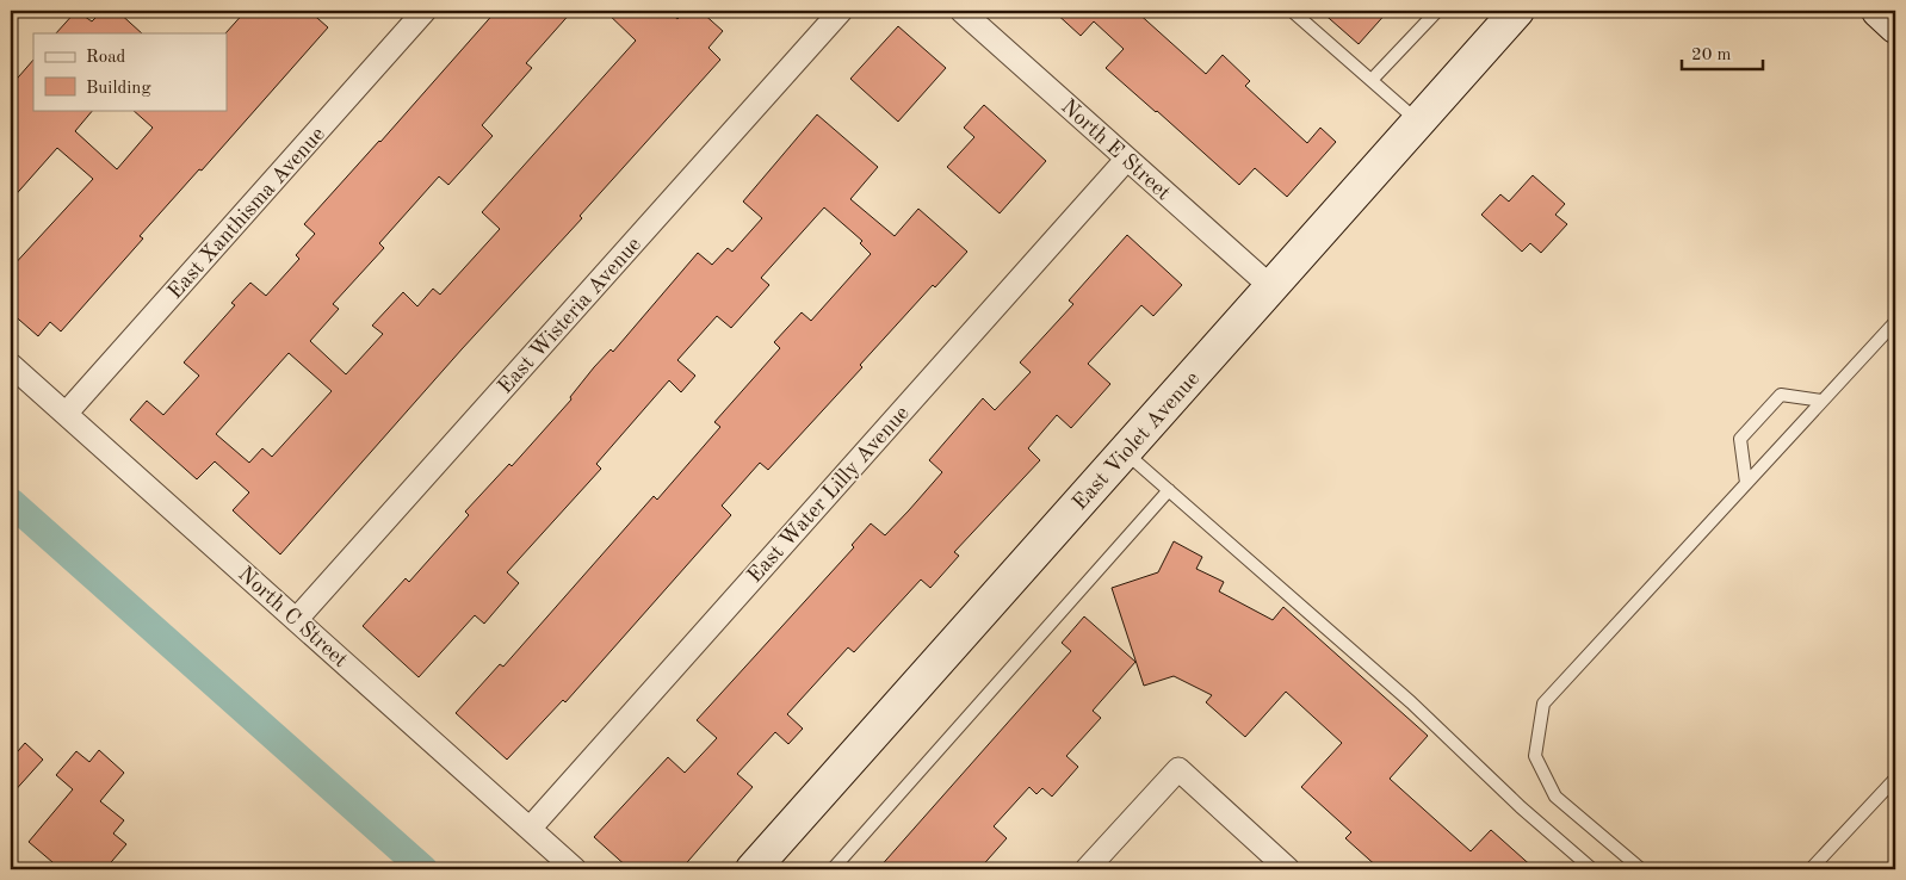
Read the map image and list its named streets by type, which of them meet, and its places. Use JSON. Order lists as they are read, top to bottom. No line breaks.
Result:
{"streets":{"street":["North E Street","East Xanthisma Avenue","East Wisteria Avenue","East Violet Avenue","East Water Lilly Avenue","North C Street"]},"crossings":[["North E Street","East Violet Avenue"],["North E Street","East Water Lilly Avenue"],["East Xanthisma Avenue","North C Street"],["East Wisteria Avenue","North C Street"],["East Water Lilly Avenue","North C Street"]],"legend":["Road","Building"],"scale_bar":"20 m"}
